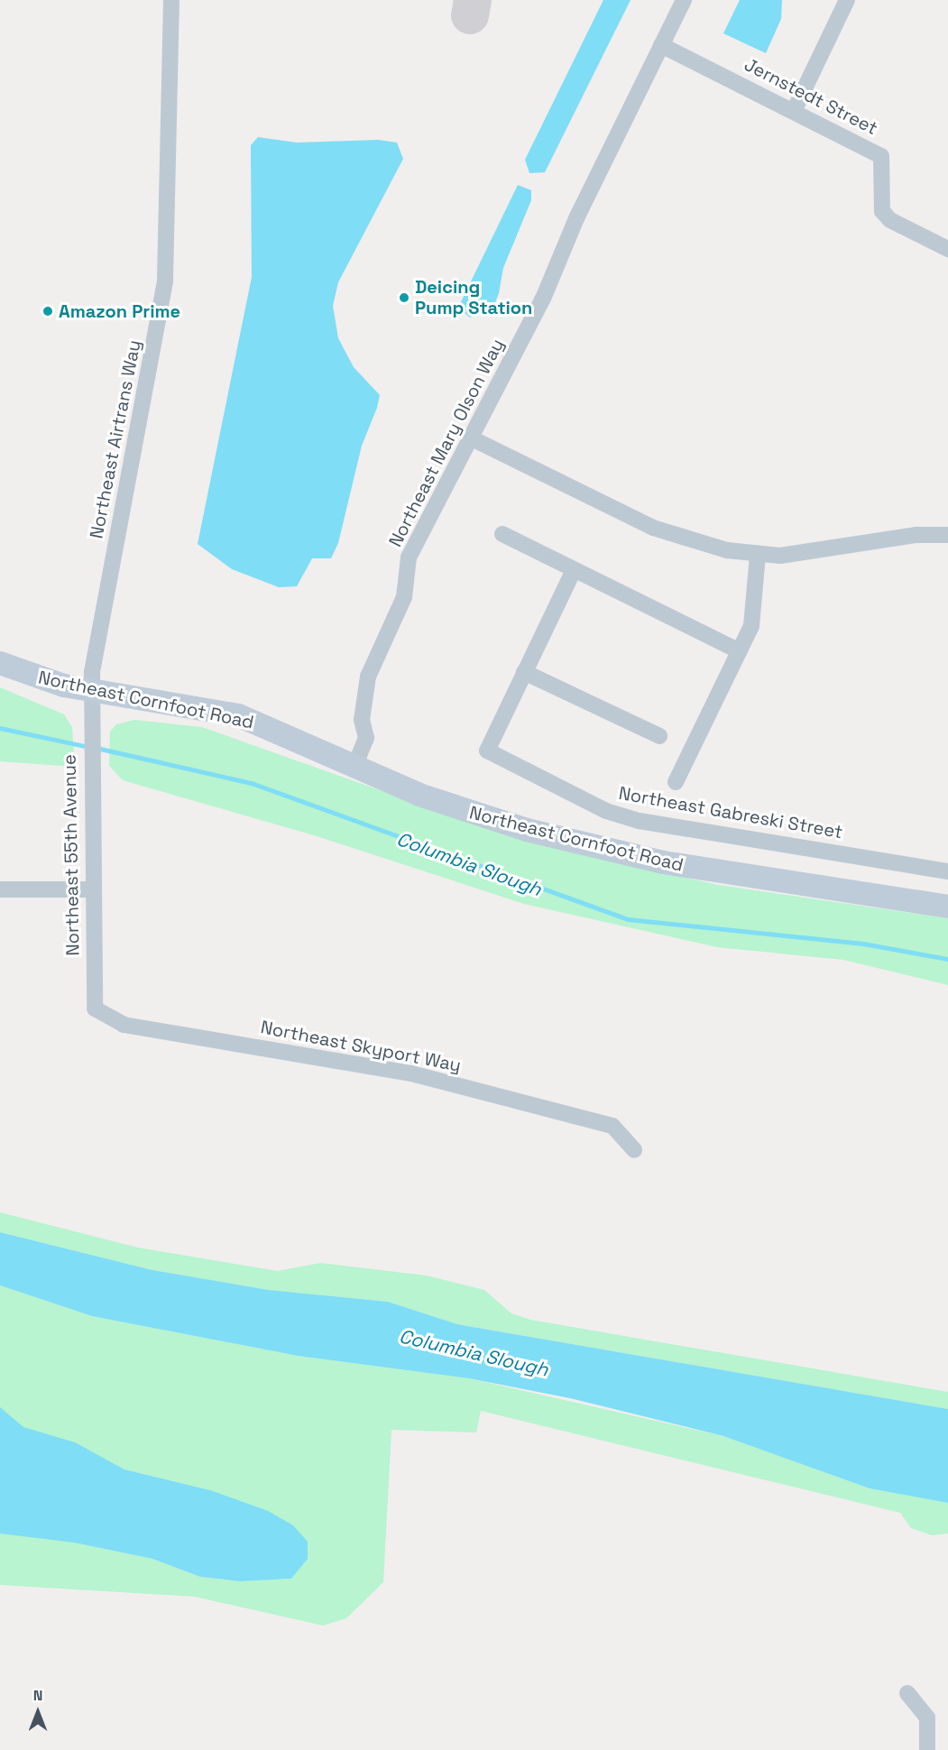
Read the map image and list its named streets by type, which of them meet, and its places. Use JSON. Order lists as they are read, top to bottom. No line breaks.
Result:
{"streets":{"street":["Jernstedt Street","Northeast Airtrans Way","Northeast Mary Olson Way","Northeast Cornfoot Road","Northeast Gabreski Street","Northeast 55th Avenue","Northeast Skyport Way"]},"crossings":[["Jernstedt Street","Northeast Mary Olson Way"],["Northeast Airtrans Way","Northeast Cornfoot Road"],["Northeast Airtrans Way","Northeast 55th Avenue"],["Northeast Mary Olson Way","Northeast Cornfoot Road"],["Northeast Cornfoot Road","Northeast 55th Avenue"],["Northeast 55th Avenue","Northeast Skyport Way"]],"water":["Columbia Slough"],"places":["Deicing Pump Station","Amazon Prime"],"north":"top"}
